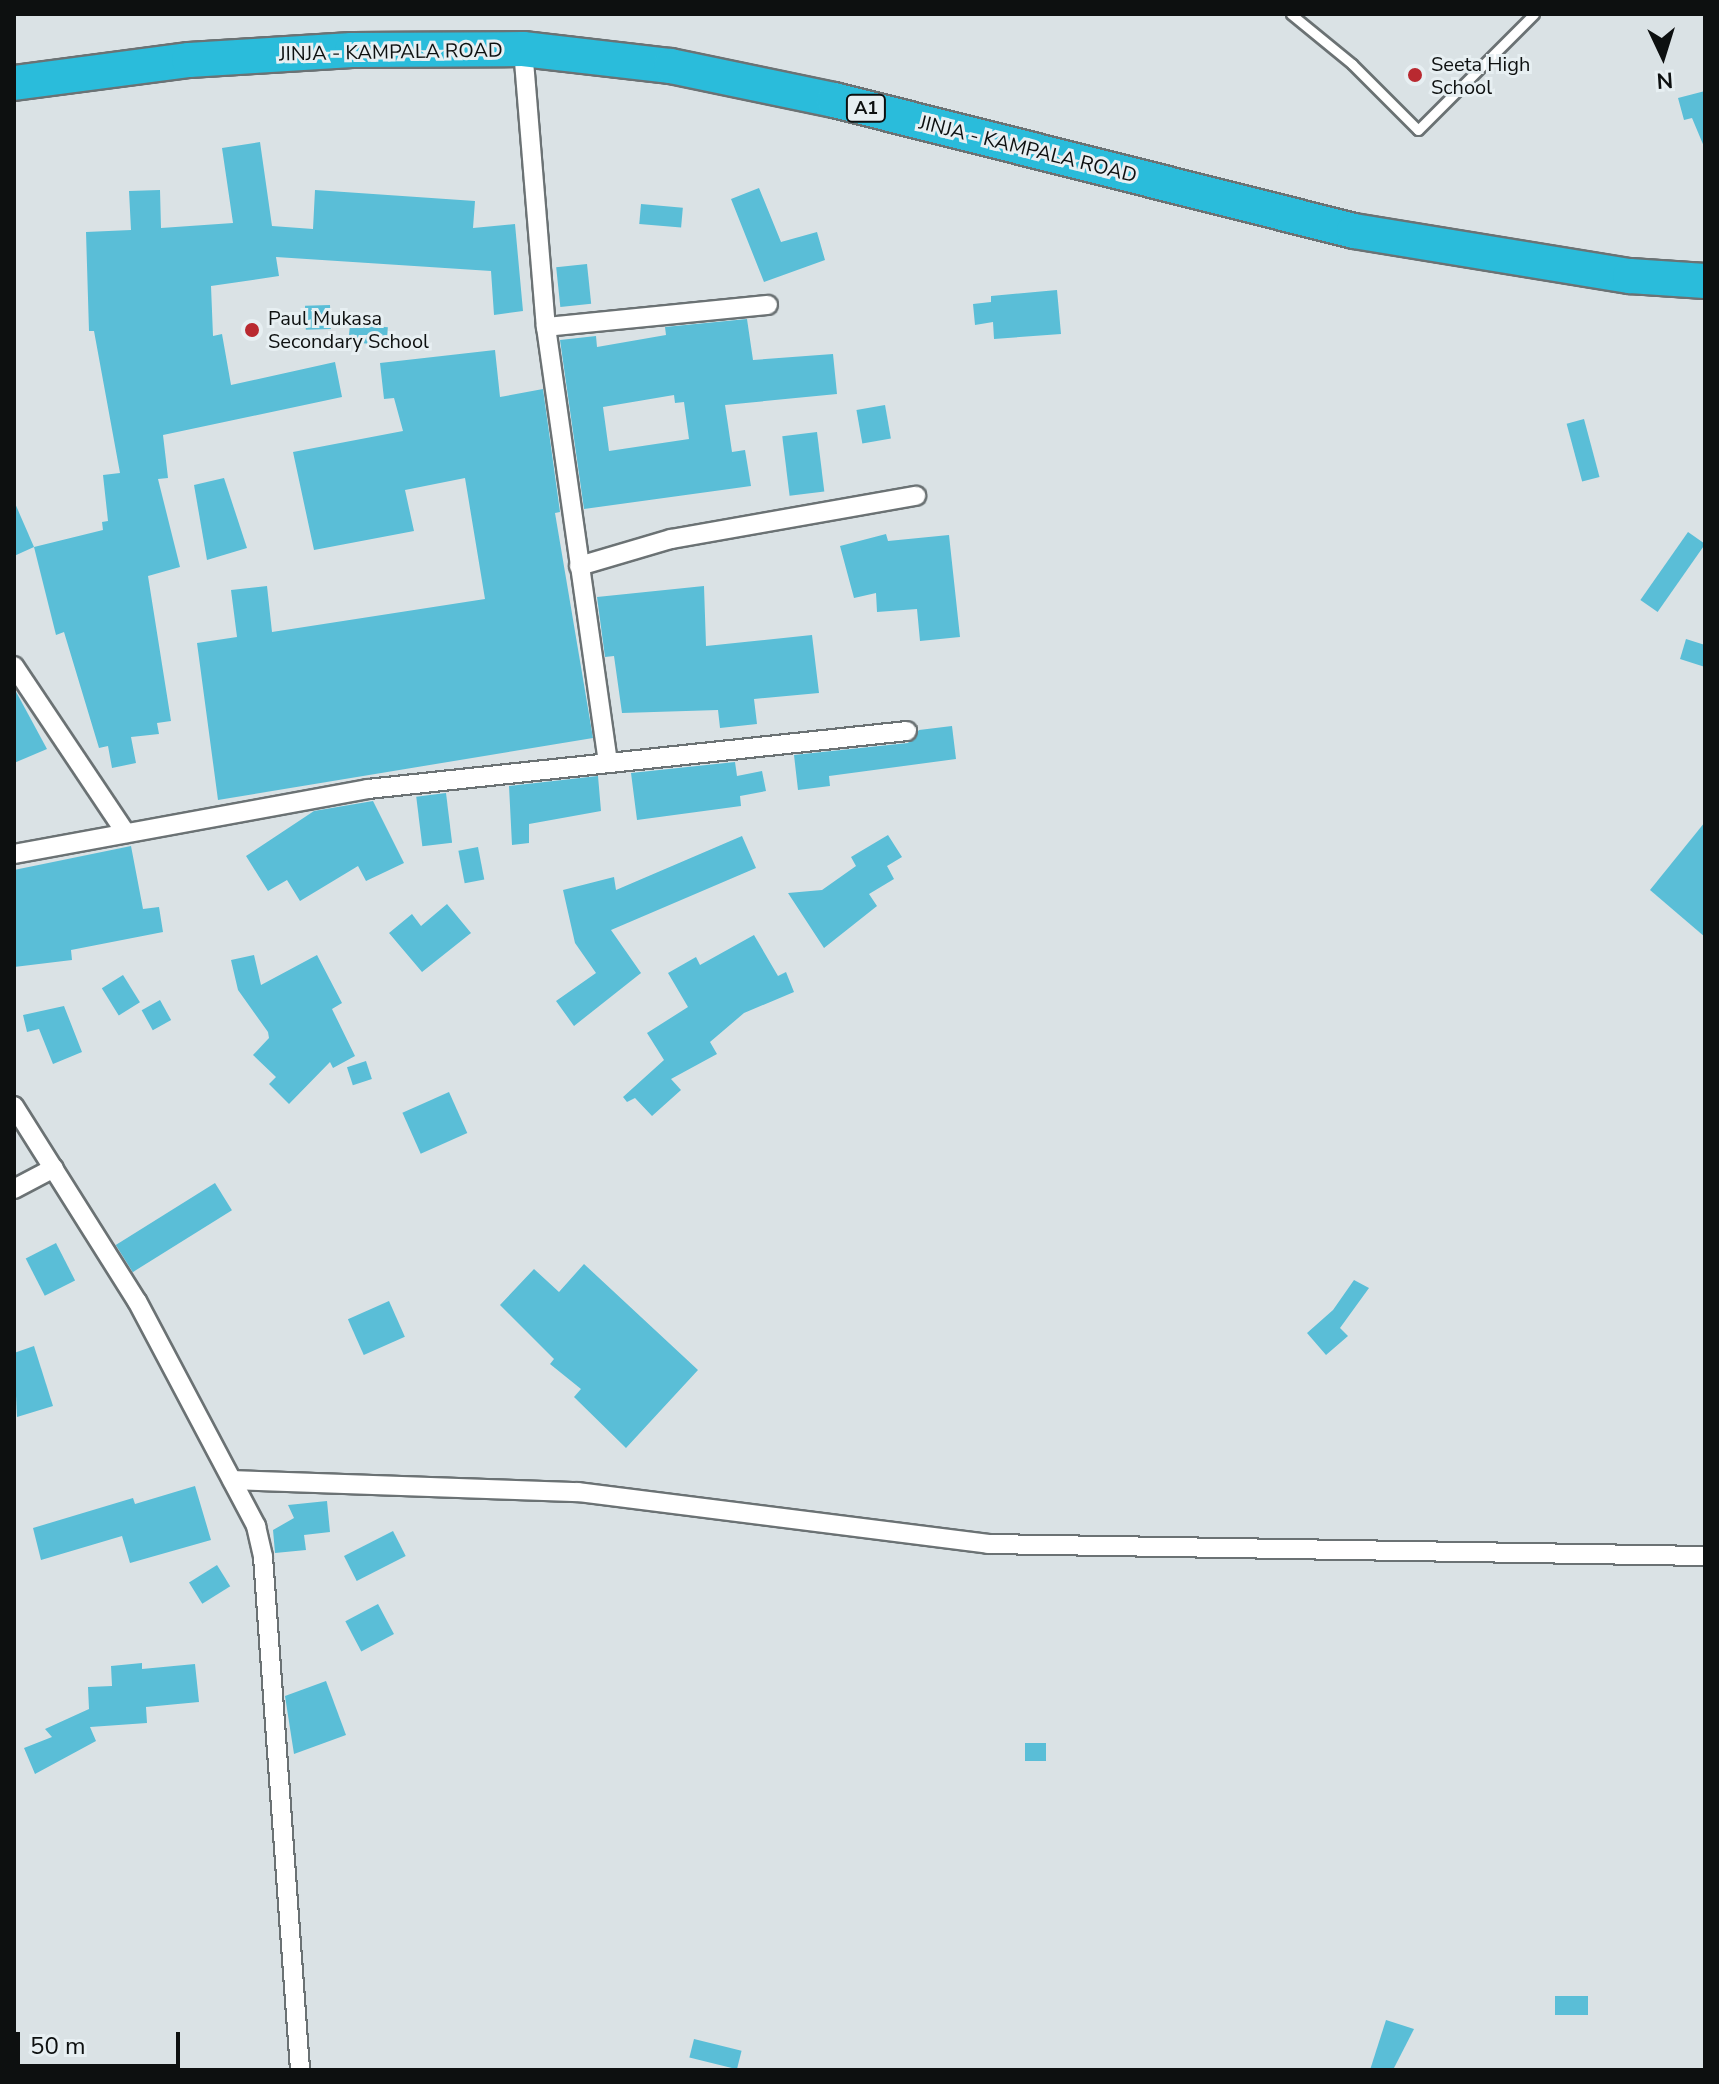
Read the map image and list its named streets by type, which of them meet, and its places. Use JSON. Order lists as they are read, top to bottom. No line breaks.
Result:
{"streets":{"highway":["JINJA - KAMPALA ROAD","A1"]},"places":["Seeta High School","Paul Mukasa Secondary School"],"scale_bar":"50 m","north":"bottom"}
